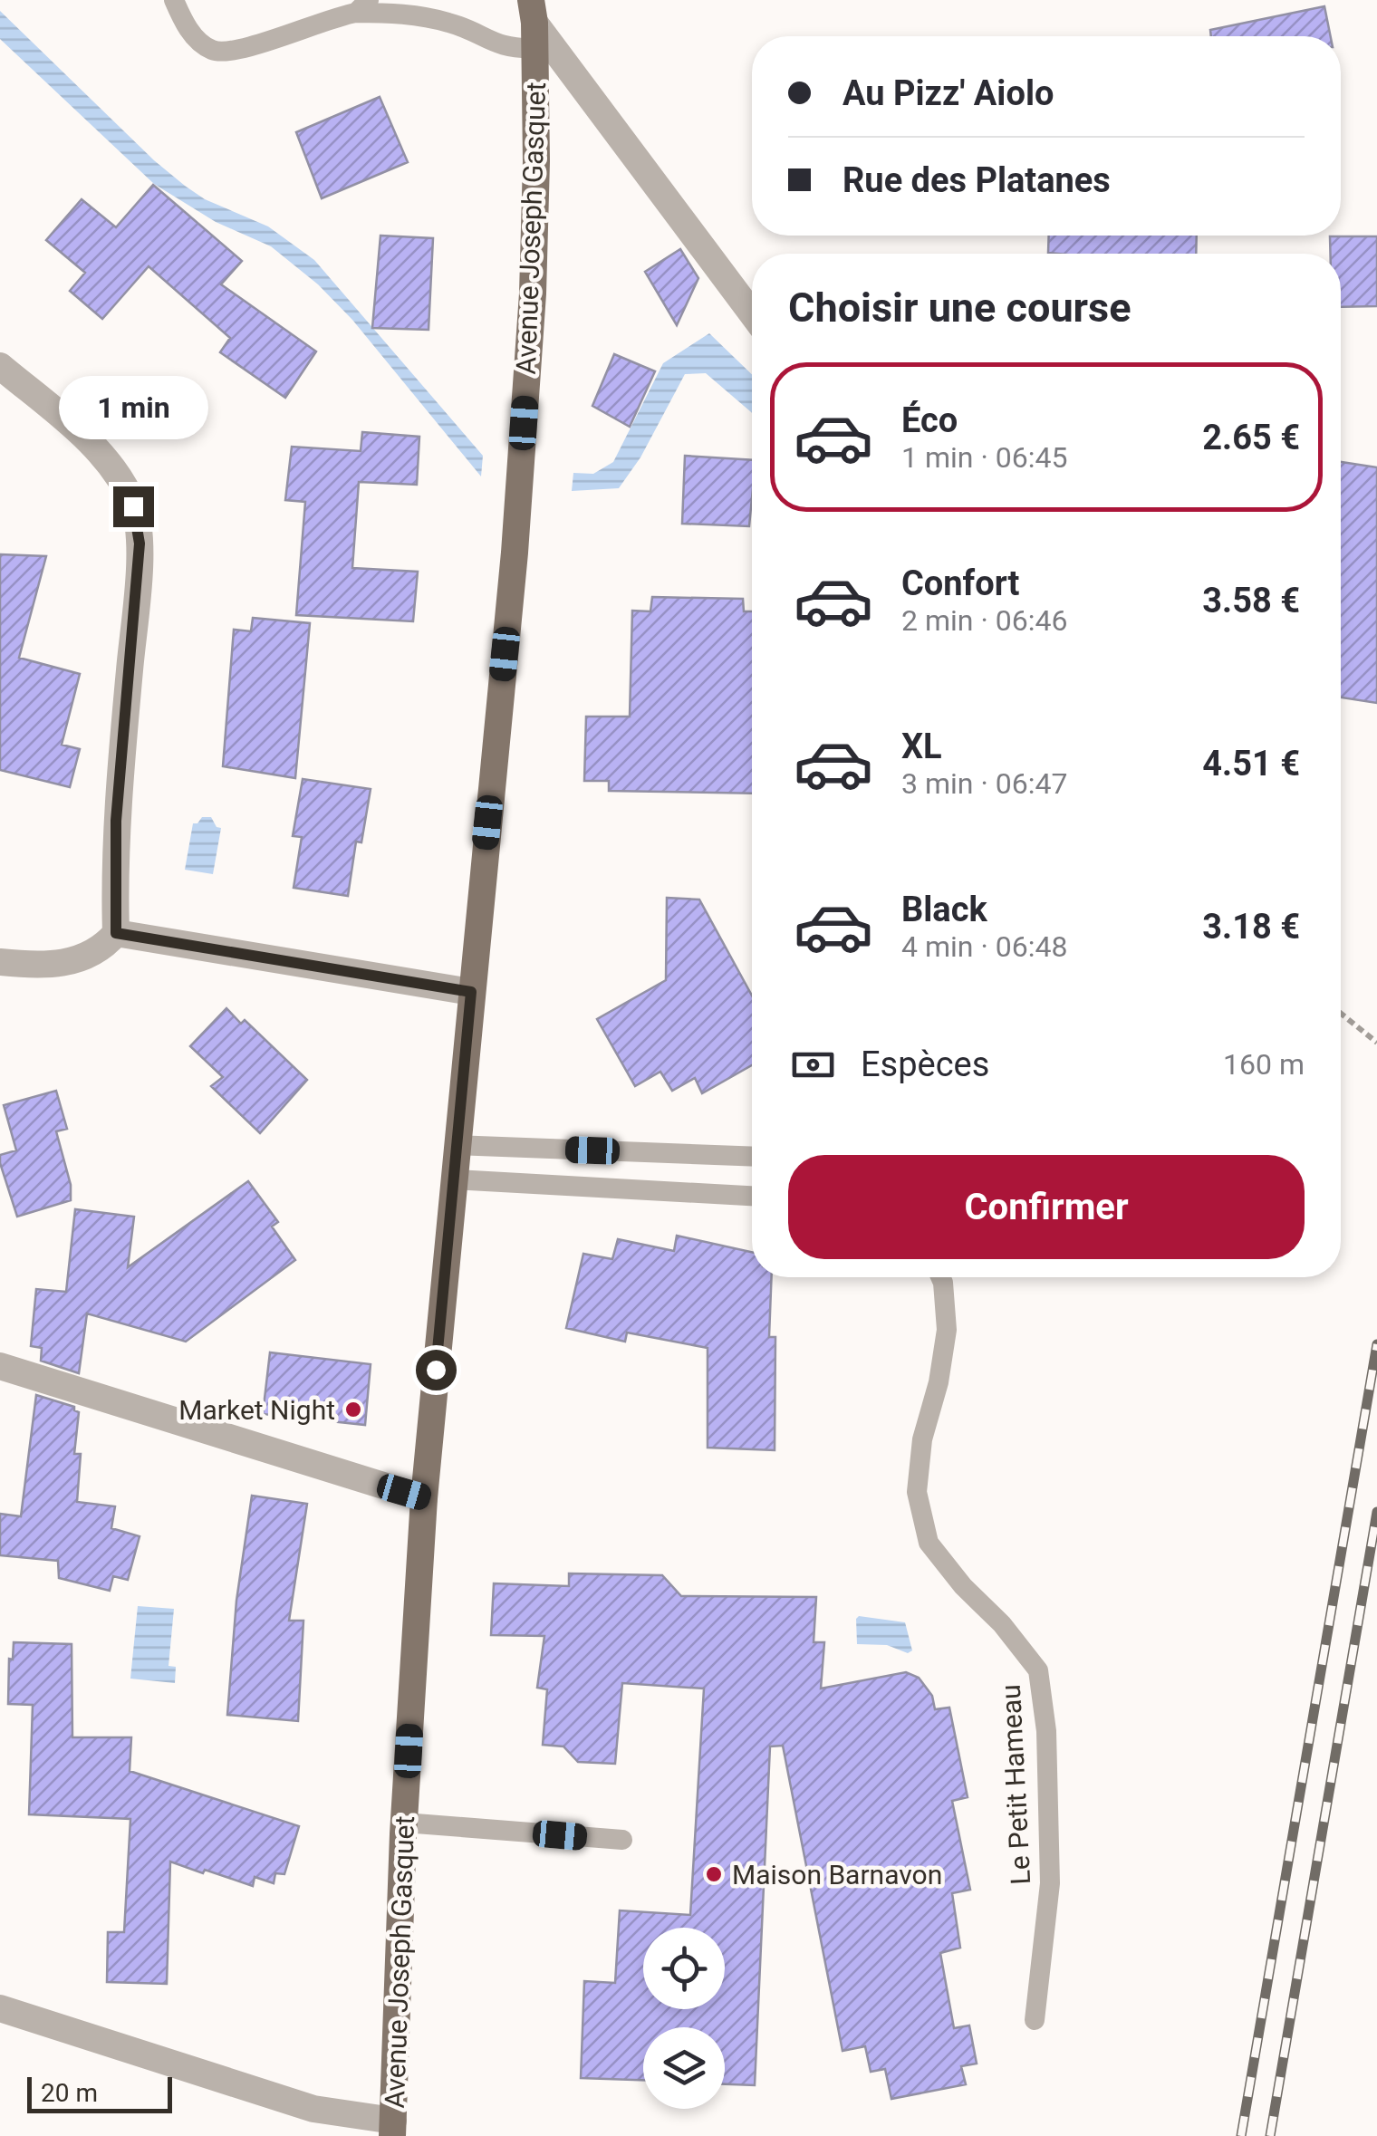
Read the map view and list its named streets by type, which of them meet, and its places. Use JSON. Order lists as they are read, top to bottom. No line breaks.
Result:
{"streets":{"main road":["Avenue Joseph Gasquet"],"lane":["Le Petit Hameau"]},"places":["Market Night","Maison Barnavon"],"scale_bar":"20 m","page":{"banner":["Au Pizz' Aiolo","Rue des Platanes"],"heading":"Choisir une course","list":[{"name":"Éco","note":"1 min · 06:45","value":"2.65 €"},{"name":"Confort","note":"2 min · 06:46","value":"3.58 €"},{"name":"XL","note":"3 min · 06:47","value":"4.51 €"},{"name":"Black","note":"4 min · 06:48","value":"3.18 €"}],"bubble":"1 min","pay":["Espèces","160 m"],"buttons":"Confirmer","scale":"20 m"}}
